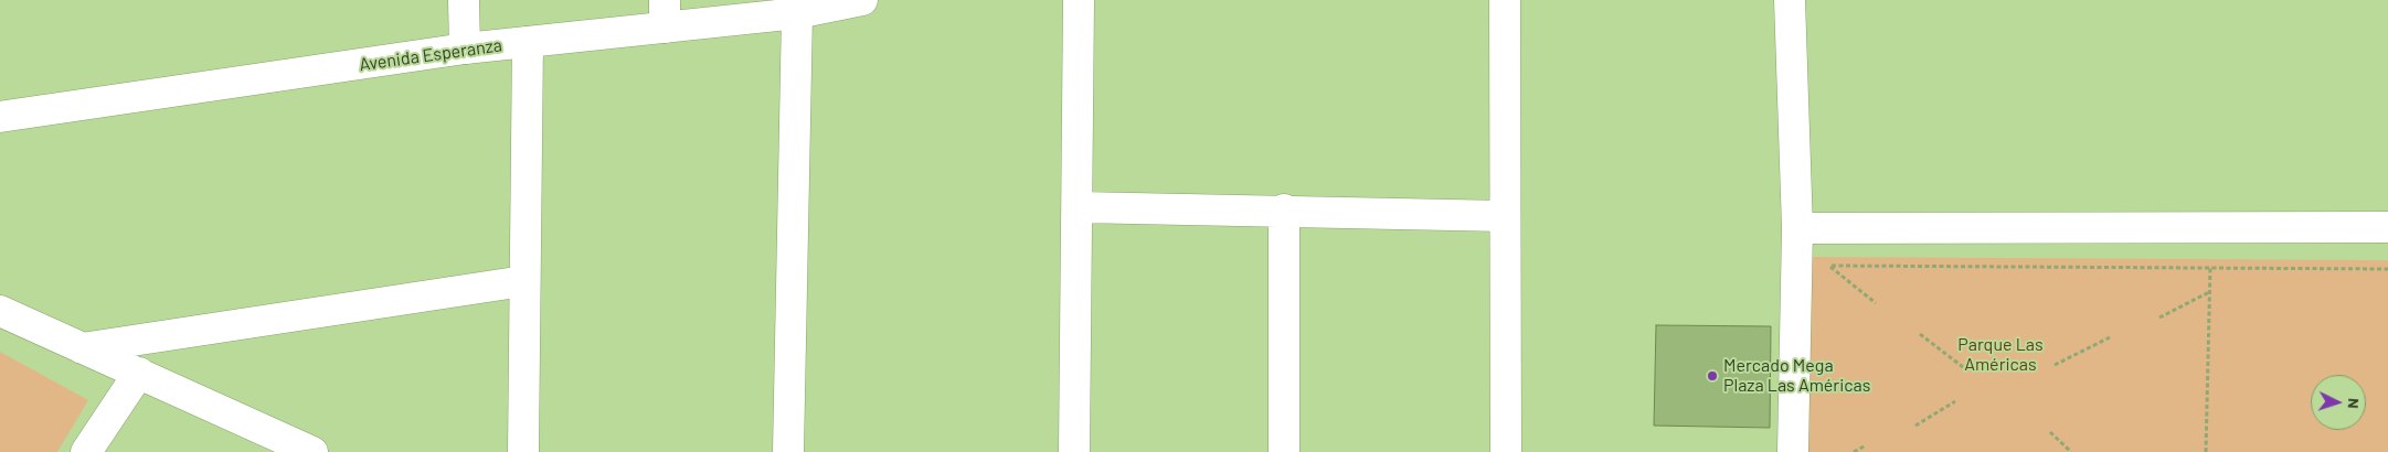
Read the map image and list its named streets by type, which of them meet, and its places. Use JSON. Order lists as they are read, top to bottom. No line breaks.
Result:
{"streets":{"street":["Avenida Esperanza"]},"parks":["Parque Las Américas"],"places":["Mercado Mega Plaza Las Américas"],"north":"right"}
